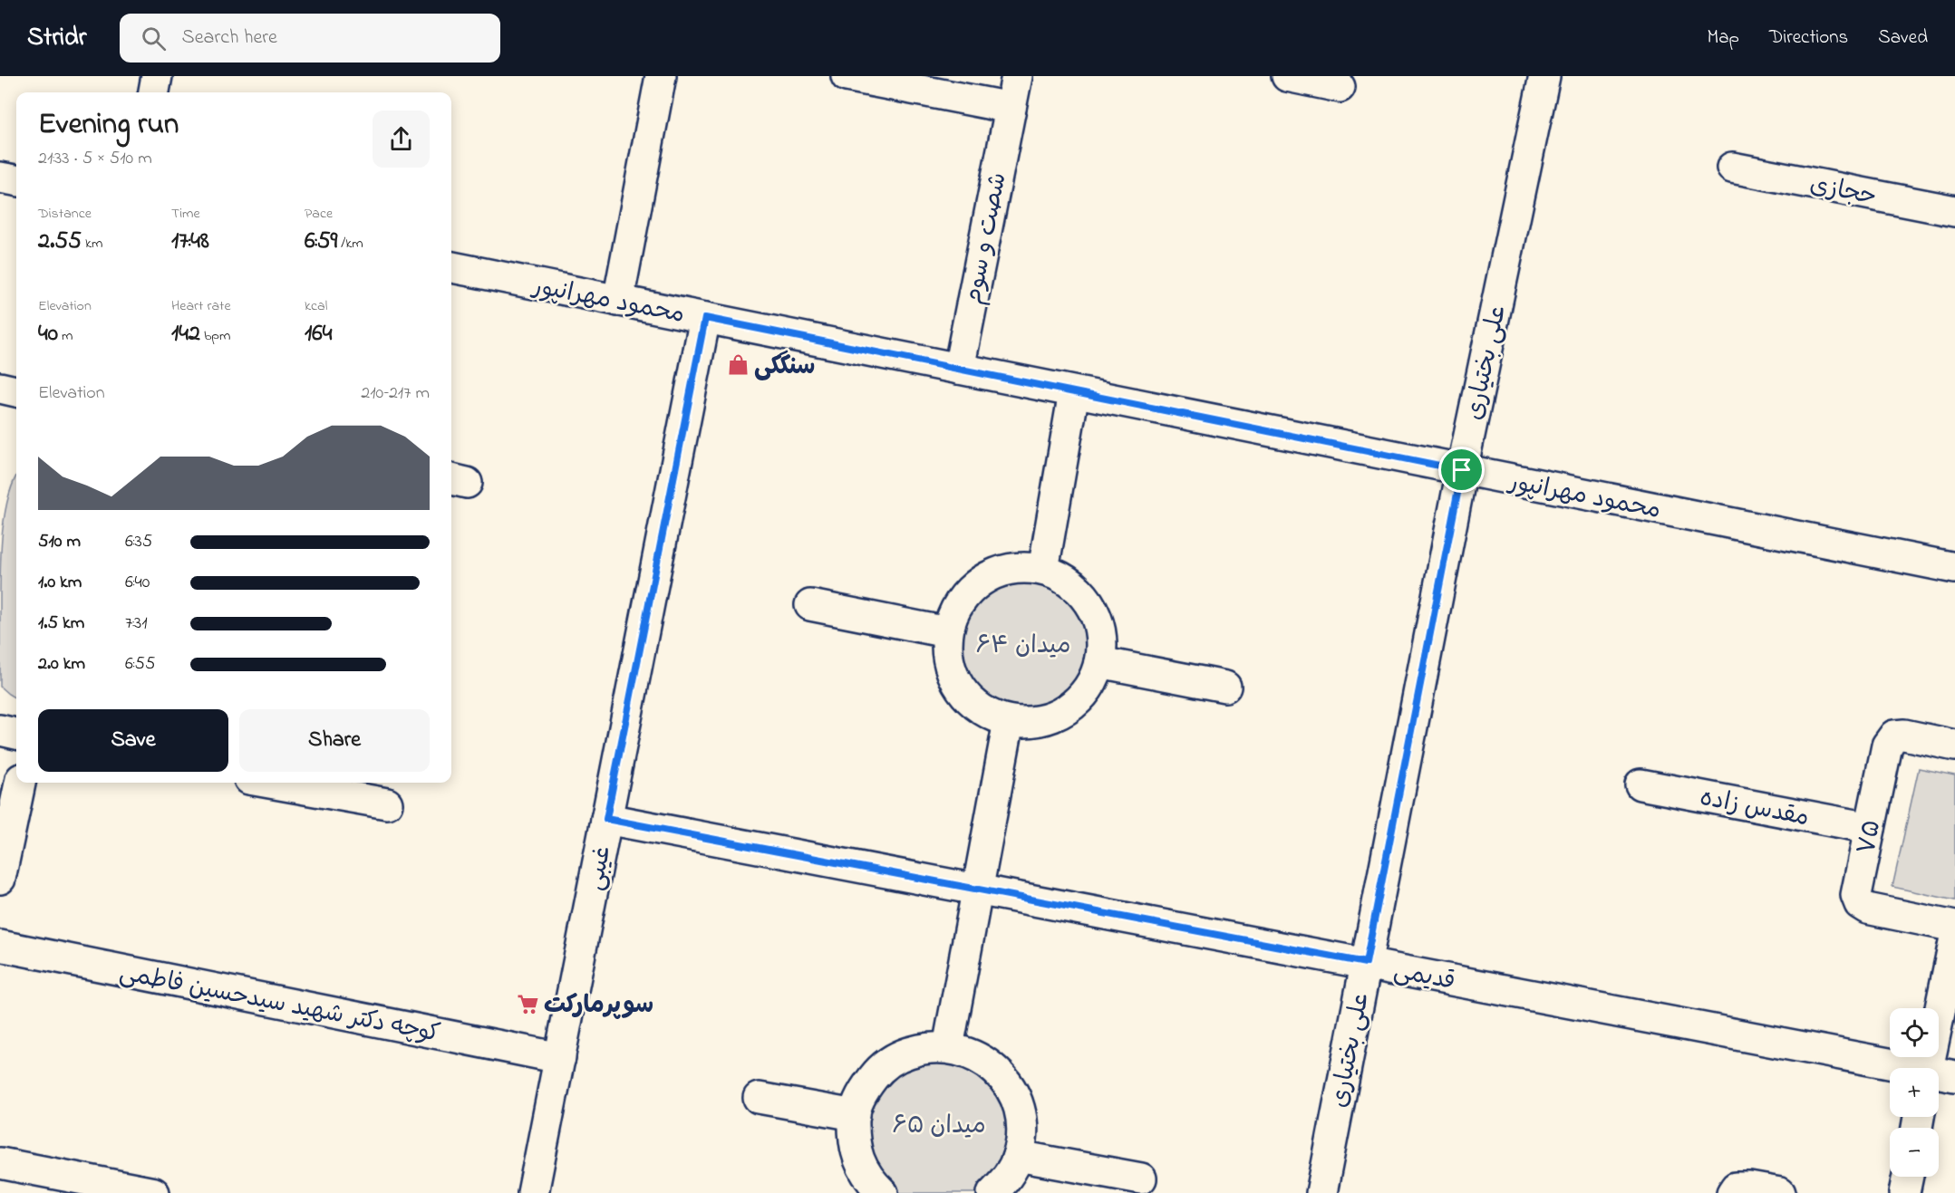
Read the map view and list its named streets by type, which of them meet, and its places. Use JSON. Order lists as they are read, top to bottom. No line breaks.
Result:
{"streets":{"street":["حجازی","شصت و سوم","محمود مهرانپور","علی بختیاری","مقدس زاده","۷۵","غیبی","قدیمی","کوچه دکتر شهید سیدحسین فاطمی"]},"crossings":[["شصت و سوم","محمود مهرانپور"],["محمود مهرانپور","علی بختیاری"],["محمود مهرانپور","غیبی"],["علی بختیاری","قدیمی"],["مقدس زاده","۷۵"],["غیبی","قدیمی"],["غیبی","کوچه دکتر شهید سیدحسین فاطمی"]],"parks":["میدان ۶۴","میدان ۶۵"],"places":{"shop":["سنگکی"],"supermarket":["سوپرمارکت"]},"page":{"header":"Stridr","search":"Search here","nav":["Map","Directions","Saved"],"heading":["Evening run","21:33 · 5 × 510 m"],"stats":[["Distance","2.55 km"],["Time","17:48"],["Pace","6:59 /km"],["Elevation","40 m"],["Heart rate","142 bpm"],["kcal","164"]],"chart":["Elevation","210–217 m"],"list":[{"name":"510 m","note":"6:35"},{"name":"1.0 km","note":"6:40"},{"name":"1.5 km","note":"7:31"},{"name":"2.0 km","note":"6:55"}],"buttons":["Save","Share"],"map_buttons":["+","−"]}}
